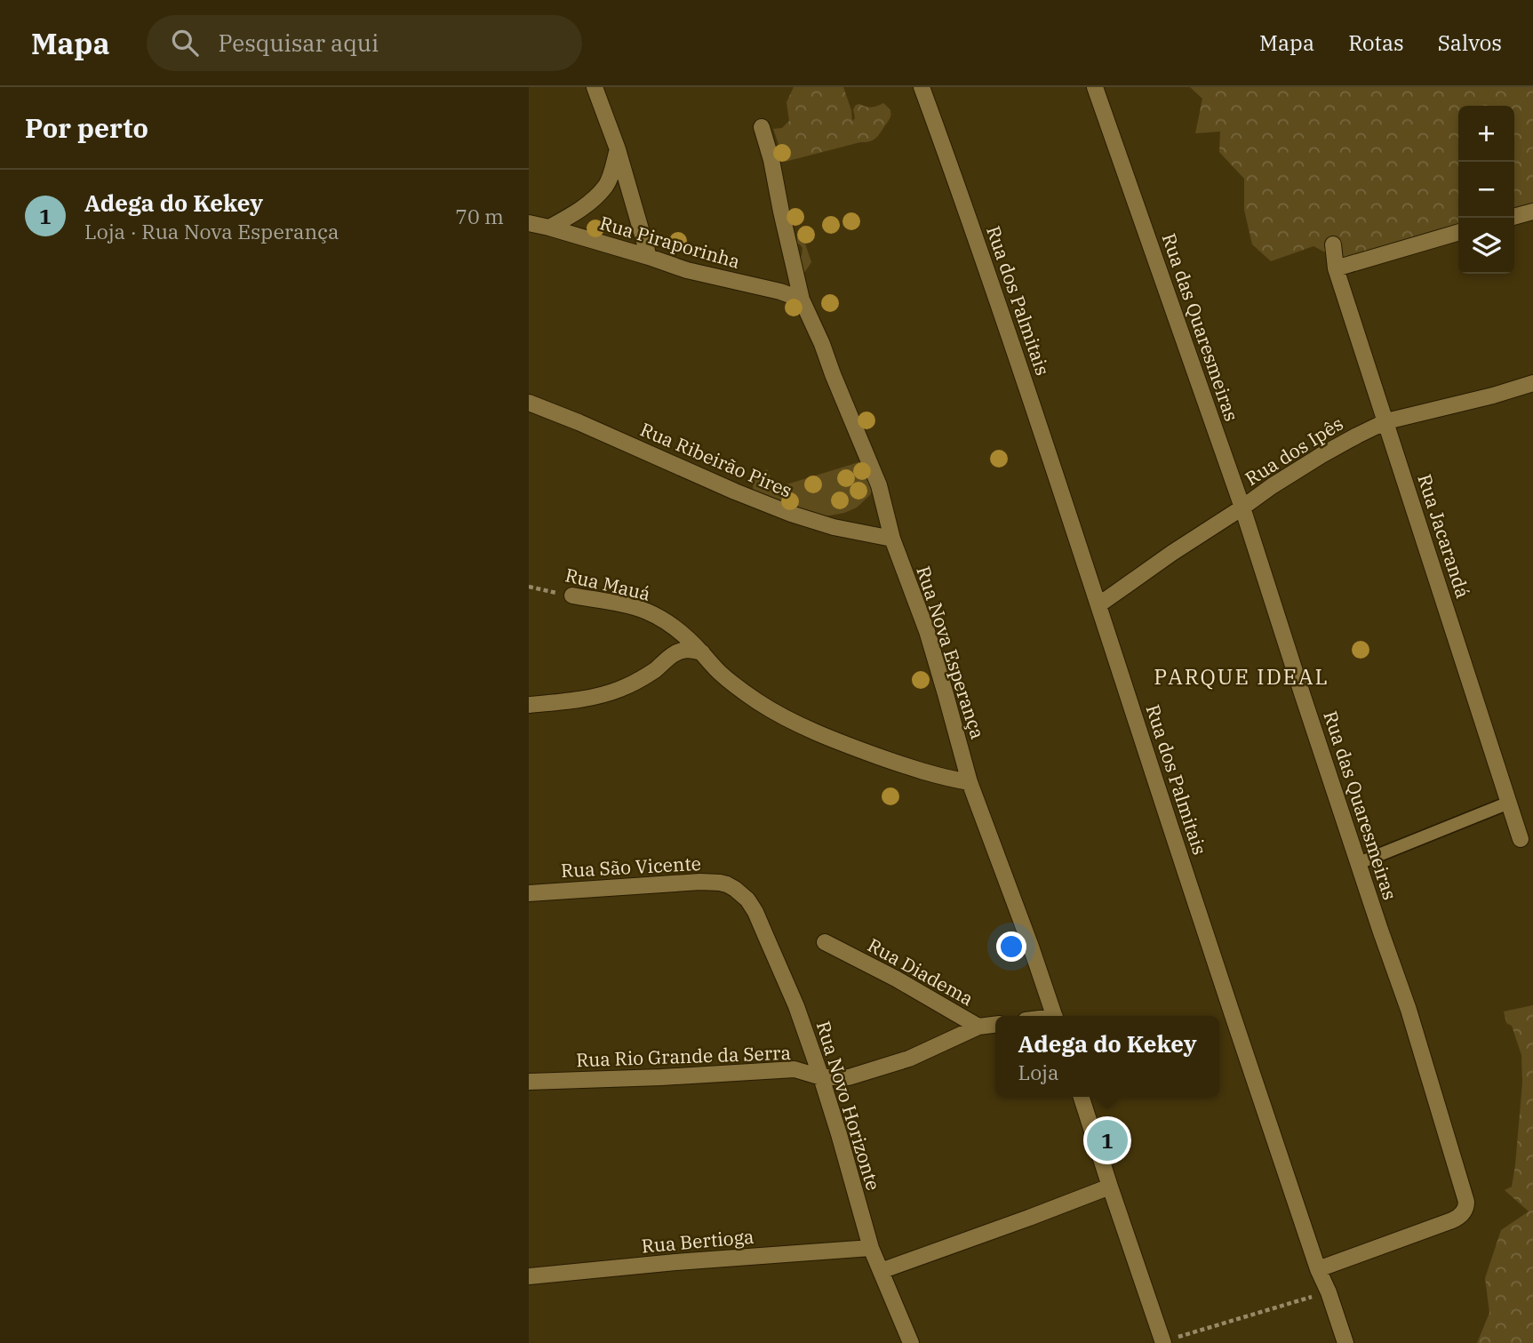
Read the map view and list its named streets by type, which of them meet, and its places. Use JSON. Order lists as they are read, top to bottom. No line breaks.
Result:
{"streets":{"street":["Rua Piraporinha","Rua dos Palmitais","Rua das Quaresmeiras","Rua dos Ipês","Rua Ribeirão Pires","Rua Jacarandá","Rua Mauá","Rua Nova Esperança","Rua São Vicente","Rua Diadema","Rua Rio Grande da Serra","Rua Novo Horizonte","Rua Bertioga"]},"crossings":[["Rua Piraporinha","Rua Nova Esperança"],["Rua dos Palmitais","Rua das Quaresmeiras"],["Rua dos Palmitais","Rua dos Ipês"],["Rua das Quaresmeiras","Rua dos Ipês"],["Rua dos Ipês","Rua Jacarandá"],["Rua Ribeirão Pires","Rua Nova Esperança"],["Rua Mauá","Rua Nova Esperança"],["Rua São Vicente","Rua Novo Horizonte"],["Rua Diadema","Rua Rio Grande da Serra"],["Rua Rio Grande da Serra","Rua Novo Horizonte"],["Rua Novo Horizonte","Rua Bertioga"]],"districts":["PARQUE IDEAL"],"page":{"header":"Mapa","search":"Pesquisar aqui","nav":["Mapa","Rotas","Salvos"],"heading":"Por perto","map_buttons":["+","−"],"list":[{"mark":"1","name":"Adega do Kekey","note":"Loja · Rua Nova Esperança","value":"70 m"}],"popup":["Adega do Kekey","Loja"],"pins":"1"}}
